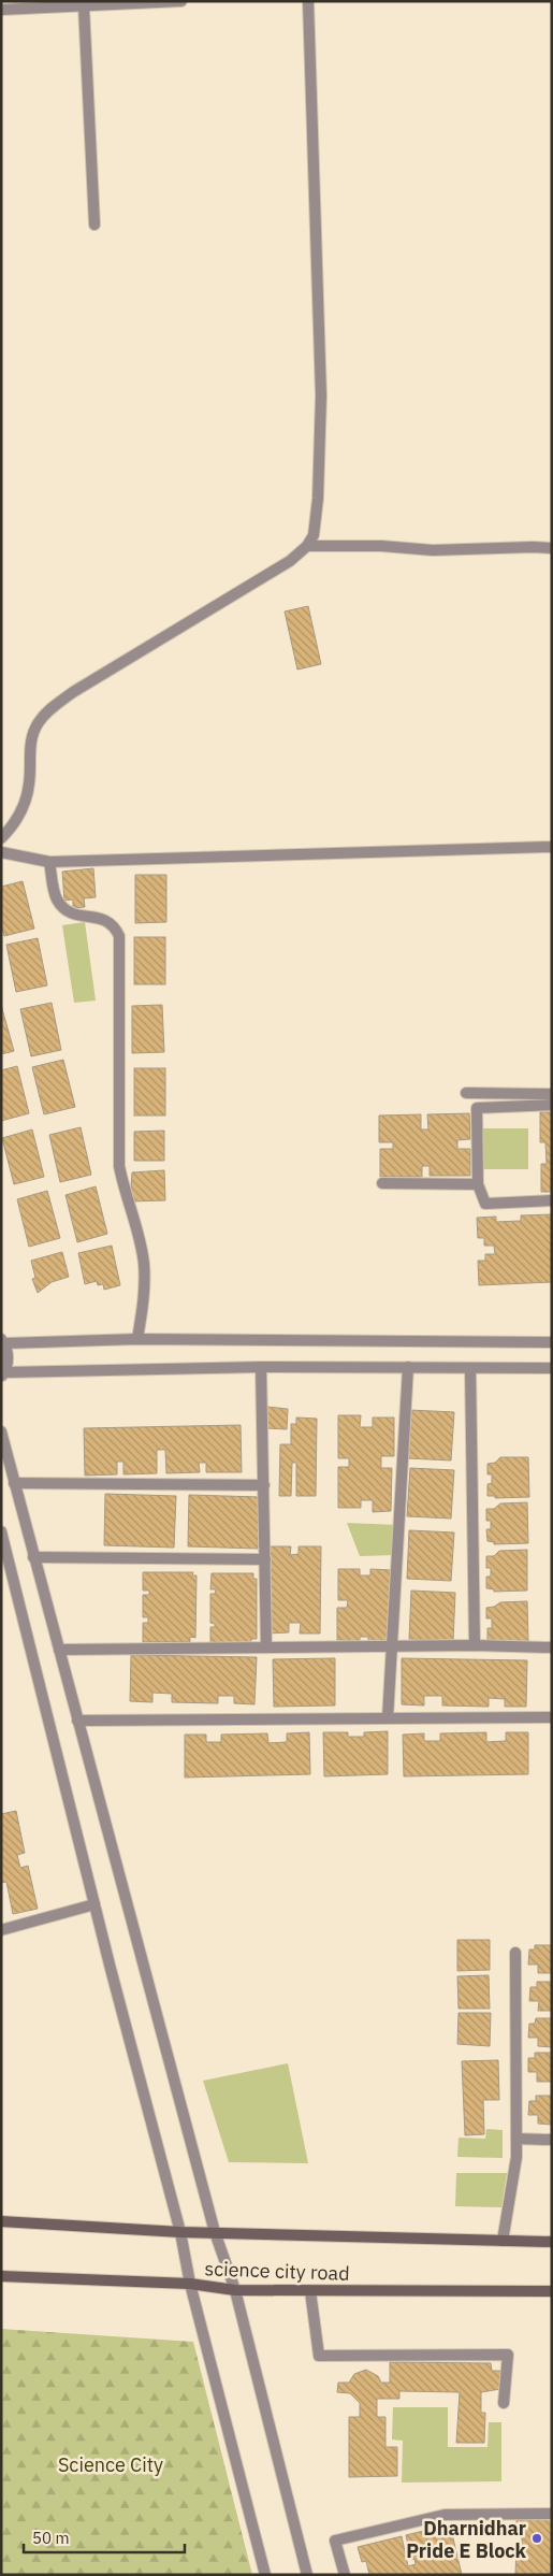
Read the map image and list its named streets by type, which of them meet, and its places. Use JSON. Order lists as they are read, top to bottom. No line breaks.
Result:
{"streets":{"main road":["science city road"]},"parks":["Science City"],"places":["Dharnidhar Pride E Block"],"scale_bar":"50 m"}
